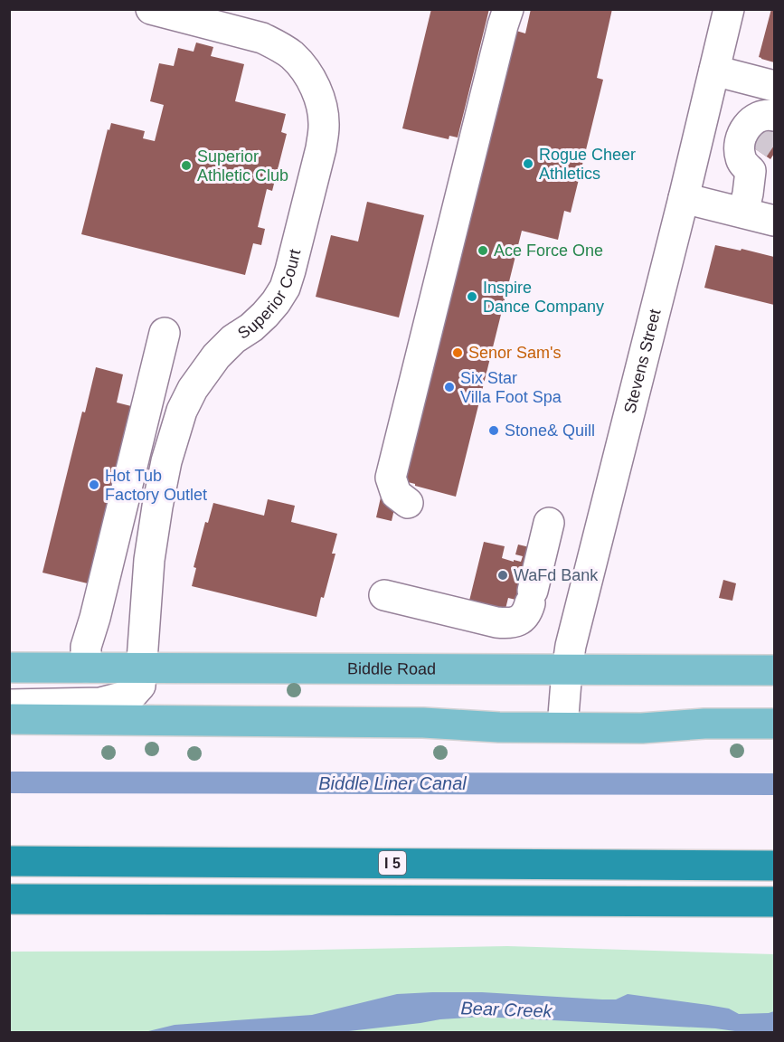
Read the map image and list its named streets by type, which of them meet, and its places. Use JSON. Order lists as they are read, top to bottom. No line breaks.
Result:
{"streets":{"highway":["I 5"],"main road":["Biddle Road"],"street":["Superior Court","Stevens Street"]},"crossings":[["Superior Court","Biddle Road"],["Stevens Street","Biddle Road"]],"water":["Biddle Liner Canal","Bear Creek"],"places":["Rogue Cheer Athletics","Superior Athletic Club","Ace Force One","Inspire Dance Company","Senor Sam's","Six Star Villa Foot Spa","Stone& Quill","Hot Tub Factory Outlet","WaFd Bank"]}
